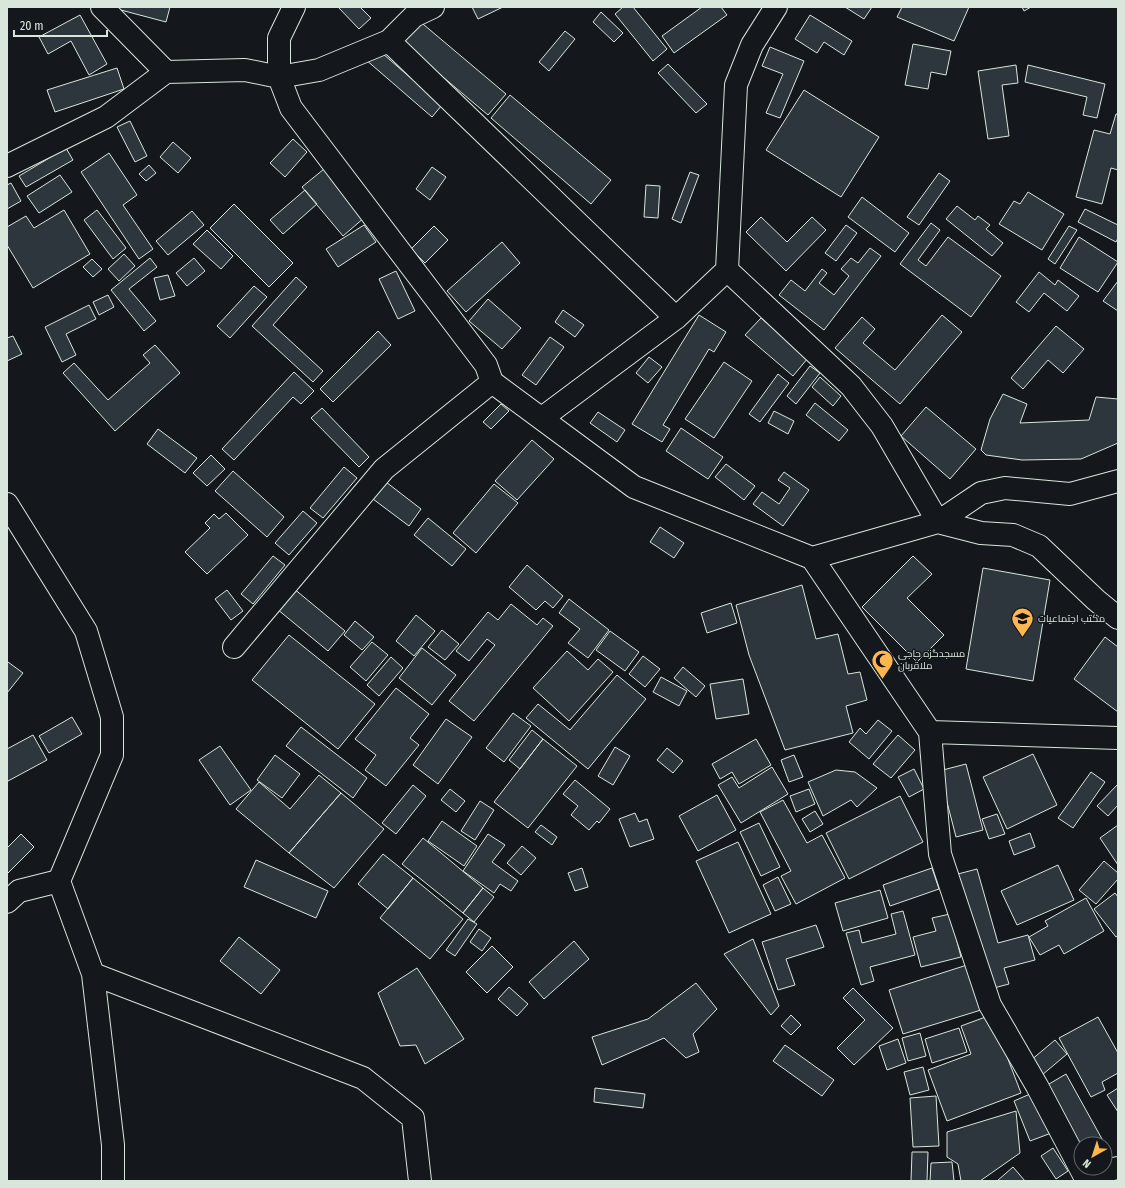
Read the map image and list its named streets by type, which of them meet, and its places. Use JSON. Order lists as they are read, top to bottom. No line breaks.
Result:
{"places":{"school or university":["مکتب اجتماعیات"],"mosque":["مسجدگزه حاجی ملاقربان"]},"scale_bar":"20 m","north":"bottom left"}
